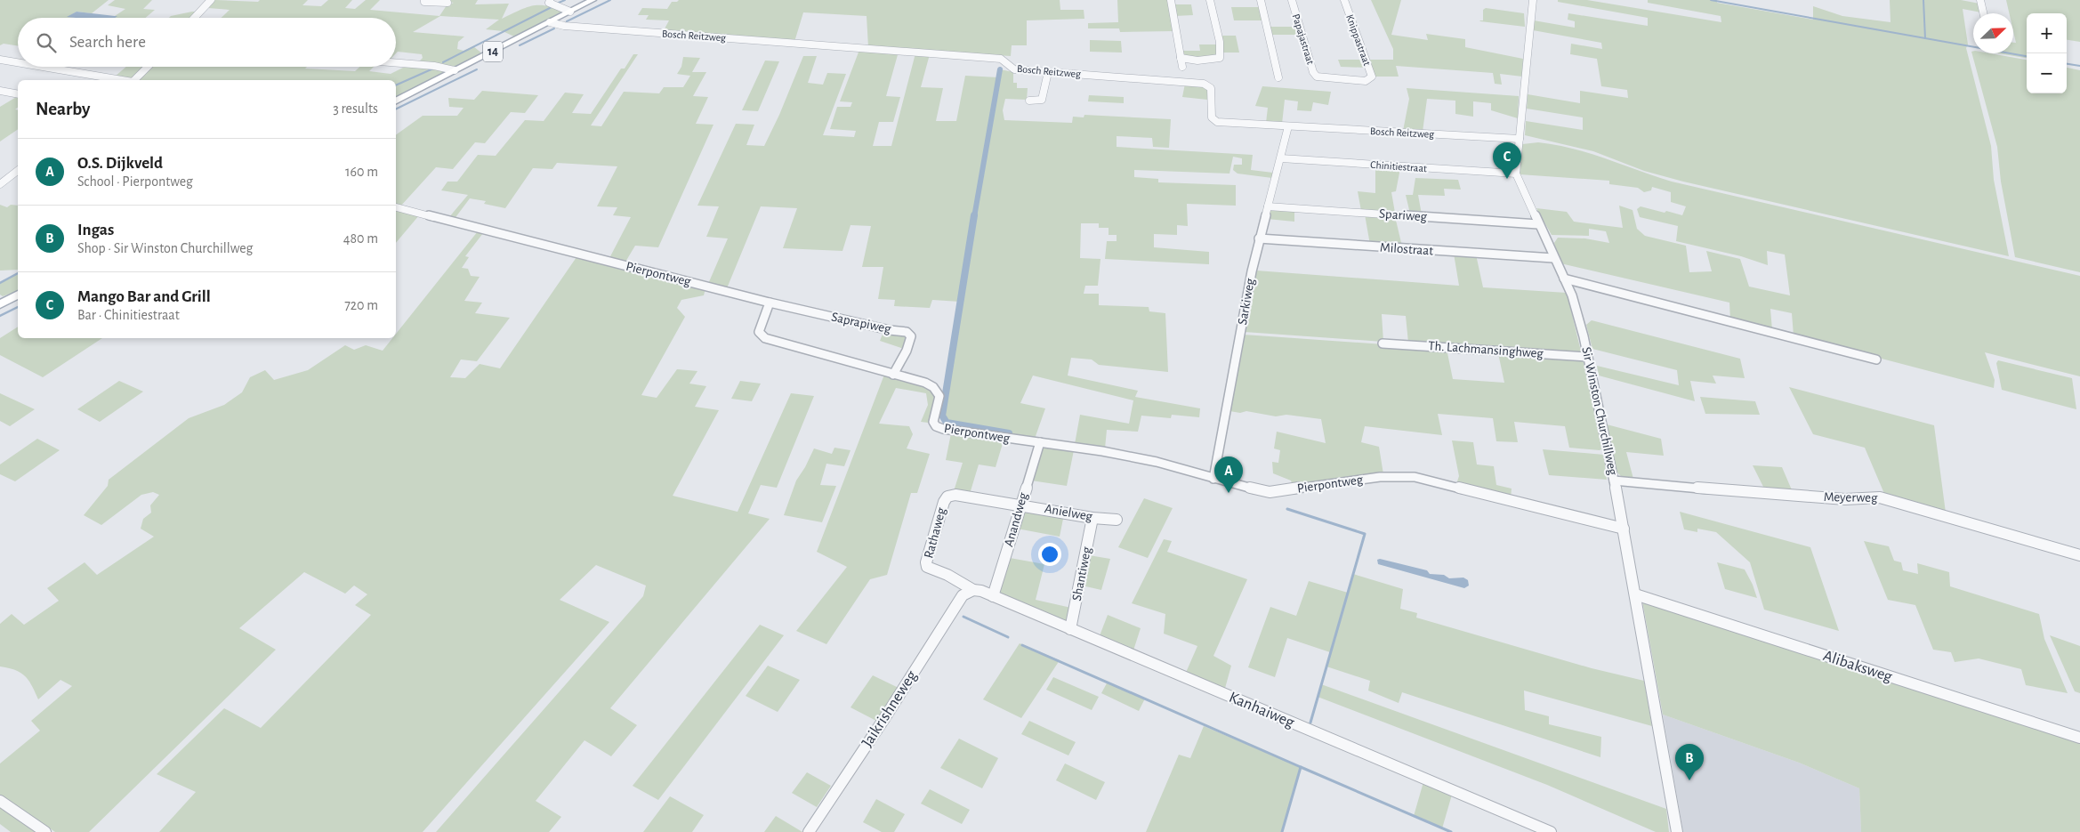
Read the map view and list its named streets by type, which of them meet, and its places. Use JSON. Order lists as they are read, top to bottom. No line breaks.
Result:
{"streets":{"main road":["14"],"street":["Bosch Reitzweg","Papajastraat","Knippastraat","Chinitiestraat","Spariweg","Milostraat","Pierpontweg","Sarkiweg","Saprapiweg","Th. Lachmansinghweg","Sir Winston Churchillweg","Meyerweg","Anielweg","Anandweg","Rathaweg","Shantiweg","Alibaksweg","Jaikrishneweg","Kanhaiweg"]},"crossings":[["Bosch Reitzweg","14"],["Bosch Reitzweg","Sarkiweg"],["Papajastraat","Knippastraat"],["Chinitiestraat","Sarkiweg"],["Chinitiestraat","Sir Winston Churchillweg"],["Spariweg","Sarkiweg"],["Spariweg","Sir Winston Churchillweg"],["Milostraat","Sarkiweg"],["Milostraat","Sir Winston Churchillweg"],["Pierpontweg","Sarkiweg"],["Pierpontweg","Saprapiweg"],["Pierpontweg","Sir Winston Churchillweg"],["Pierpontweg","Anandweg"],["Th. Lachmansinghweg","Sir Winston Churchillweg"],["Sir Winston Churchillweg","Meyerweg"],["Sir Winston Churchillweg","Alibaksweg"],["Anielweg","Anandweg"],["Anielweg","Rathaweg"],["Anielweg","Shantiweg"],["Anandweg","Rathaweg"],["Anandweg","Kanhaiweg"],["Rathaweg","Jaikrishneweg"],["Rathaweg","Kanhaiweg"],["Shantiweg","Kanhaiweg"],["Jaikrishneweg","Kanhaiweg"]],"north":"top right","page":{"map_buttons":["+","−"],"search":"Search here","heading":["Nearby","3 results"],"list":[{"mark":"A","name":"O.S. Dijkveld","note":"School · Pierpontweg","value":"160 m"},{"mark":"B","name":"Ingas","note":"Shop · Sir Winston Churchillweg","value":"480 m"},{"mark":"C","name":"Mango Bar and Grill","note":"Bar · Chinitiestraat","value":"720 m"}],"pins":["C","A","B"]}}
